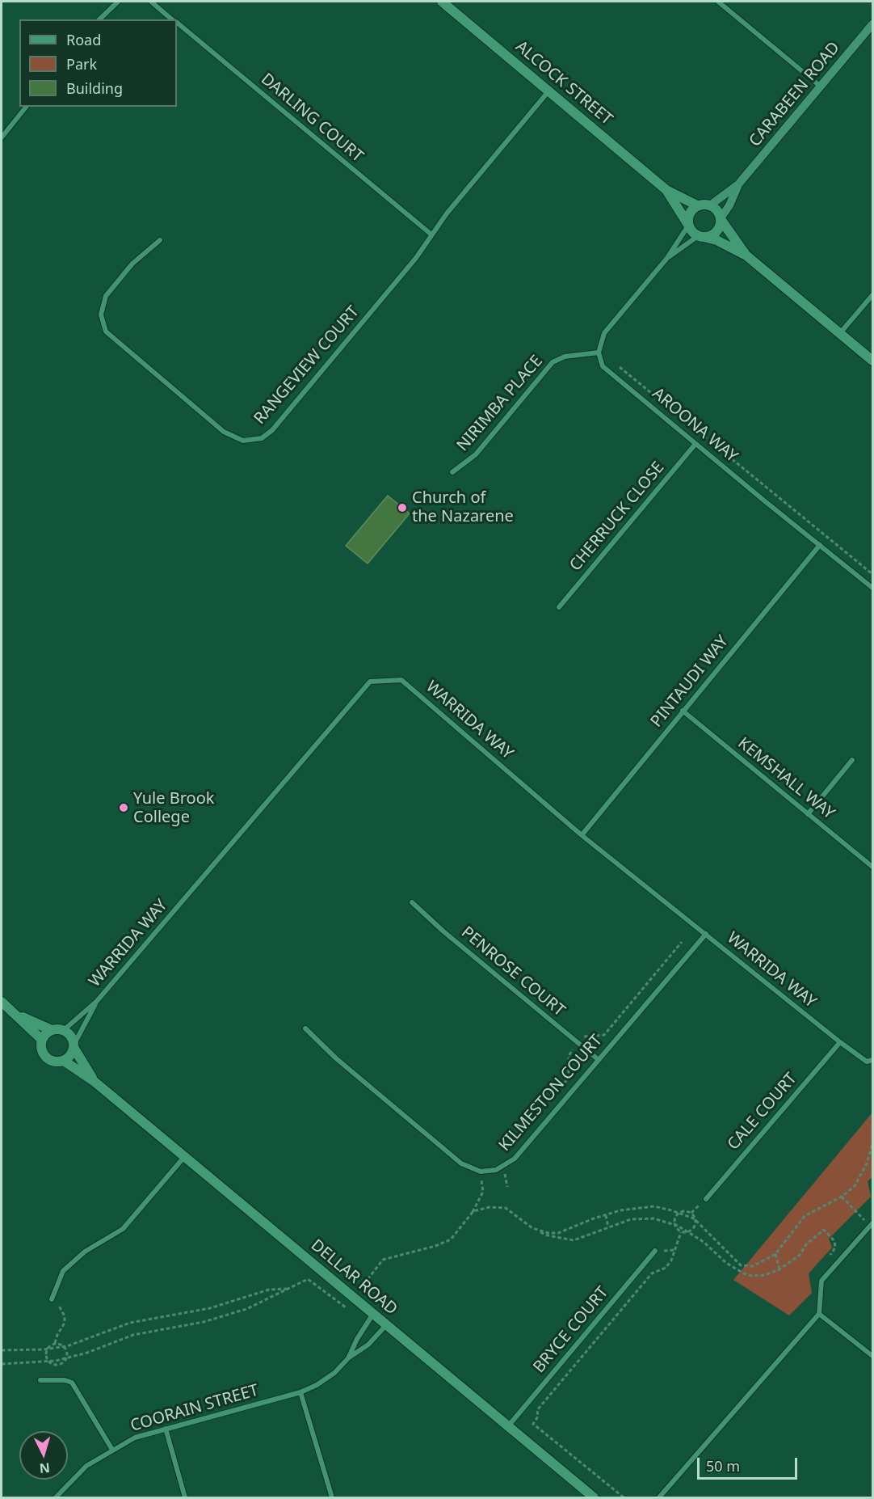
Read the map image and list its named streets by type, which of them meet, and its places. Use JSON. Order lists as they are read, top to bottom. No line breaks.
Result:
{"streets":{"main road":["ALCOCK STREET","DELLAR ROAD"],"street":["CARABEEN ROAD","DARLING COURT","RANGEVIEW COURT","NIRIMBA PLACE","AROONA WAY","CHERRUCK CLOSE","PINTAUDI WAY","WARRIDA WAY","KEMSHALL WAY","PENROSE COURT","KILMESTON COURT","CALE COURT","BRYCE COURT","COORAIN STREET"]},"crossings":[["ALCOCK STREET","CARABEEN ROAD"],["ALCOCK STREET","RANGEVIEW COURT"],["DARLING COURT","RANGEVIEW COURT"],["NIRIMBA PLACE","AROONA WAY"],["AROONA WAY","CHERRUCK CLOSE"],["AROONA WAY","PINTAUDI WAY"],["PINTAUDI WAY","WARRIDA WAY"],["PINTAUDI WAY","KEMSHALL WAY"],["WARRIDA WAY","KILMESTON COURT"],["WARRIDA WAY","CALE COURT"],["WARRIDA WAY","DELLAR ROAD"],["PENROSE COURT","KILMESTON COURT"],["DELLAR ROAD","BRYCE COURT"],["DELLAR ROAD","COORAIN STREET"]],"places":["Church of the Nazarene","Yule Brook College"],"legend":["Road","Park","Building"],"scale_bar":"50 m","north":"bottom"}
